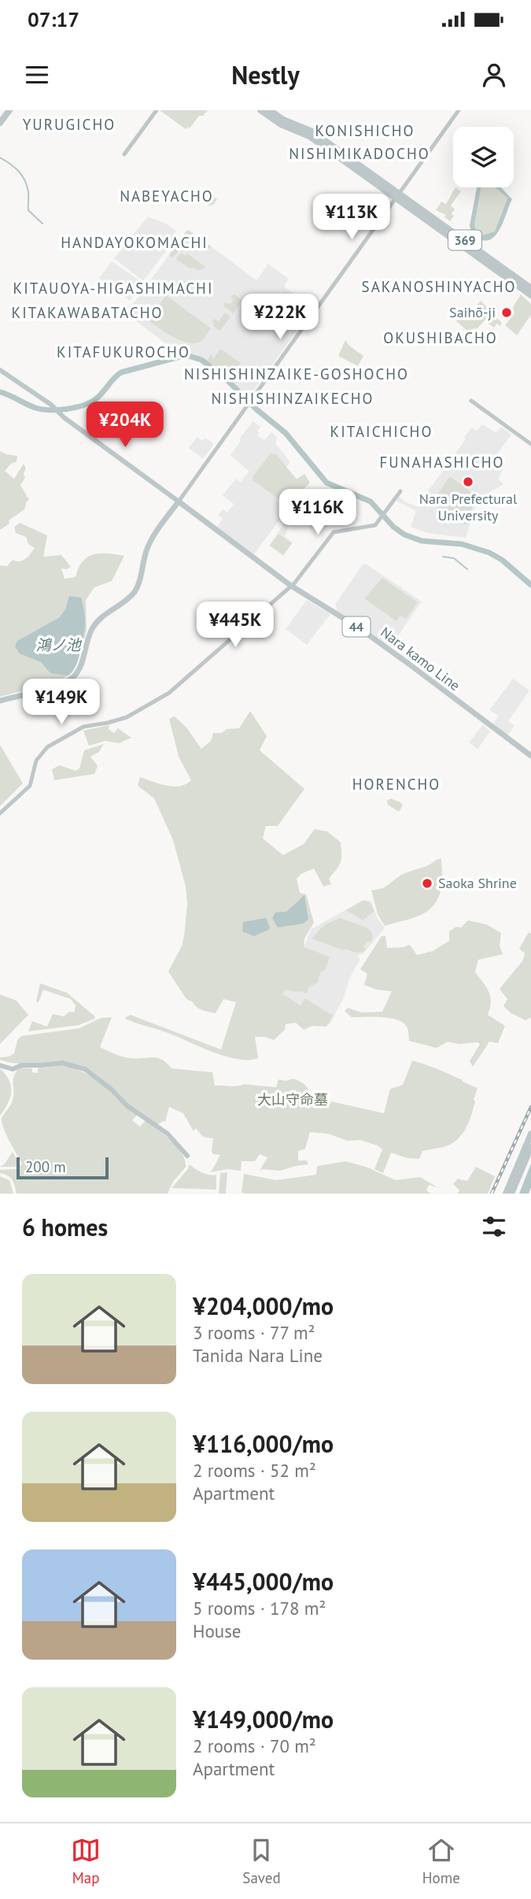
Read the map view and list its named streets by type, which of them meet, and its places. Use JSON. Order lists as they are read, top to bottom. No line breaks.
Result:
{"streets":{"highway":["369"],"main road":["44","Nara kamo Line"]},"districts":["YURUGICHO","KONISHICHO","NISHIMIKADOCHO","NABEYACHO","HANDAYOKOMACHI","SAKANOSHINYACHO","KITAUOYA-HIGASHIMACHI","KITAKAWABATACHO","OKUSHIBACHO","KITAFUKUROCHO","NISHISHINZAIKE-GOSHOCHO","NISHISHINZAIKECHO","KITAICHICHO","FUNAHASHICHO","HORENCHO"],"water":["鴻ノ池"],"parks":["大山守命墓"],"places":["Saihō-ji","Nara Prefectural University","Saoka Shrine"],"scale_bar":"200 m","page":{"status":"07:17","header":"Nestly","price":["¥113K","¥222K","¥204K","¥116K","¥445K","¥149K"],"scale":"200 m","heading":"6 homes","list":[{"name":"¥204,000/mo","note":"3 rooms · 77 m² · Tanida Nara Line"},{"name":"¥116,000/mo","note":"2 rooms · 52 m² · Apartment"},{"name":"¥445,000/mo","note":"5 rooms · 178 m² · House"},{"name":"¥149,000/mo","note":"2 rooms · 70 m² · Apartment"}],"tabs":["Map","Saved","Home"]}}
